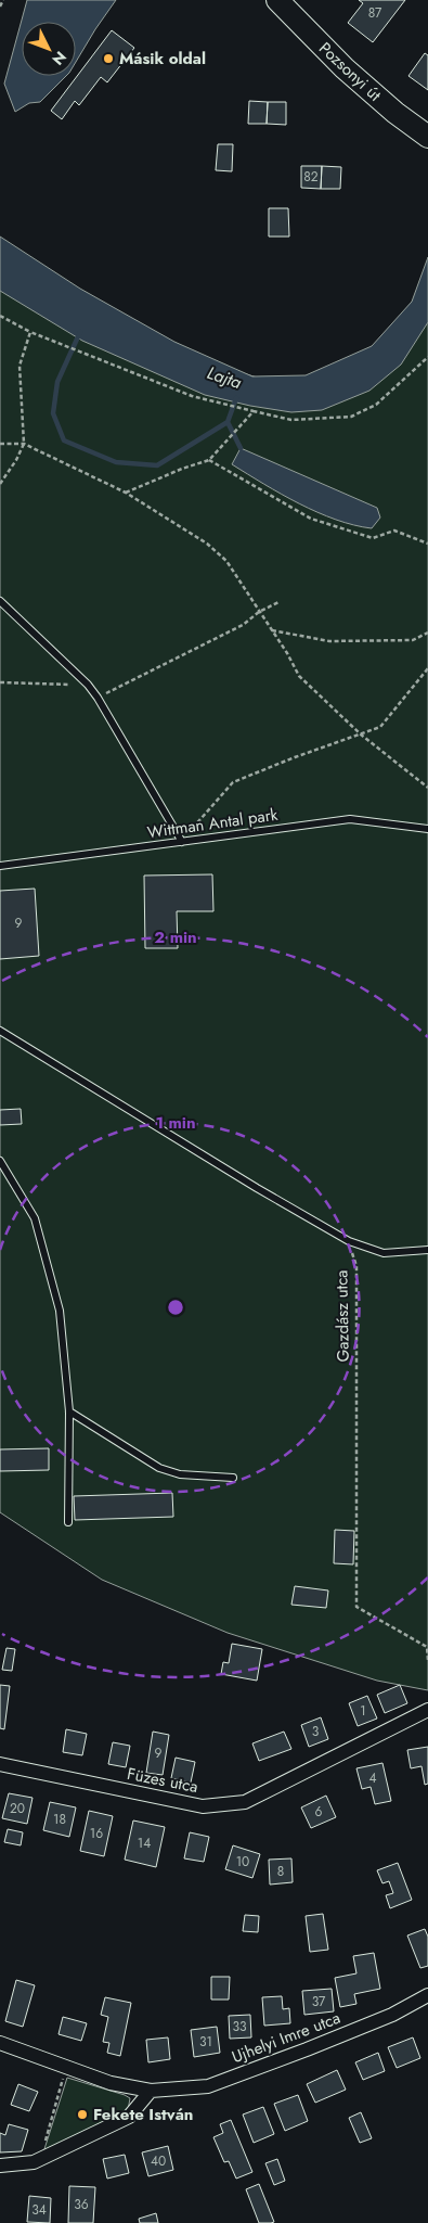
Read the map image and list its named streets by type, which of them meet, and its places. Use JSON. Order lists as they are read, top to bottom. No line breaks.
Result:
{"streets":{"main road":["Pozsonyi út"],"street":["Füzes utca","Ujhelyi Imre utca"],"lane":["Wittman Antal park"],"path":["Gazdász utca"]},"water":["Lajta"],"places":["Másik oldal","Fekete István"],"house_numbers":["87","82","9","1","3","9","4","20","6","18","16","14","10","8","37","33","31","40","36","34"],"north":"bottom right","rings":["2 min","1 min"]}
